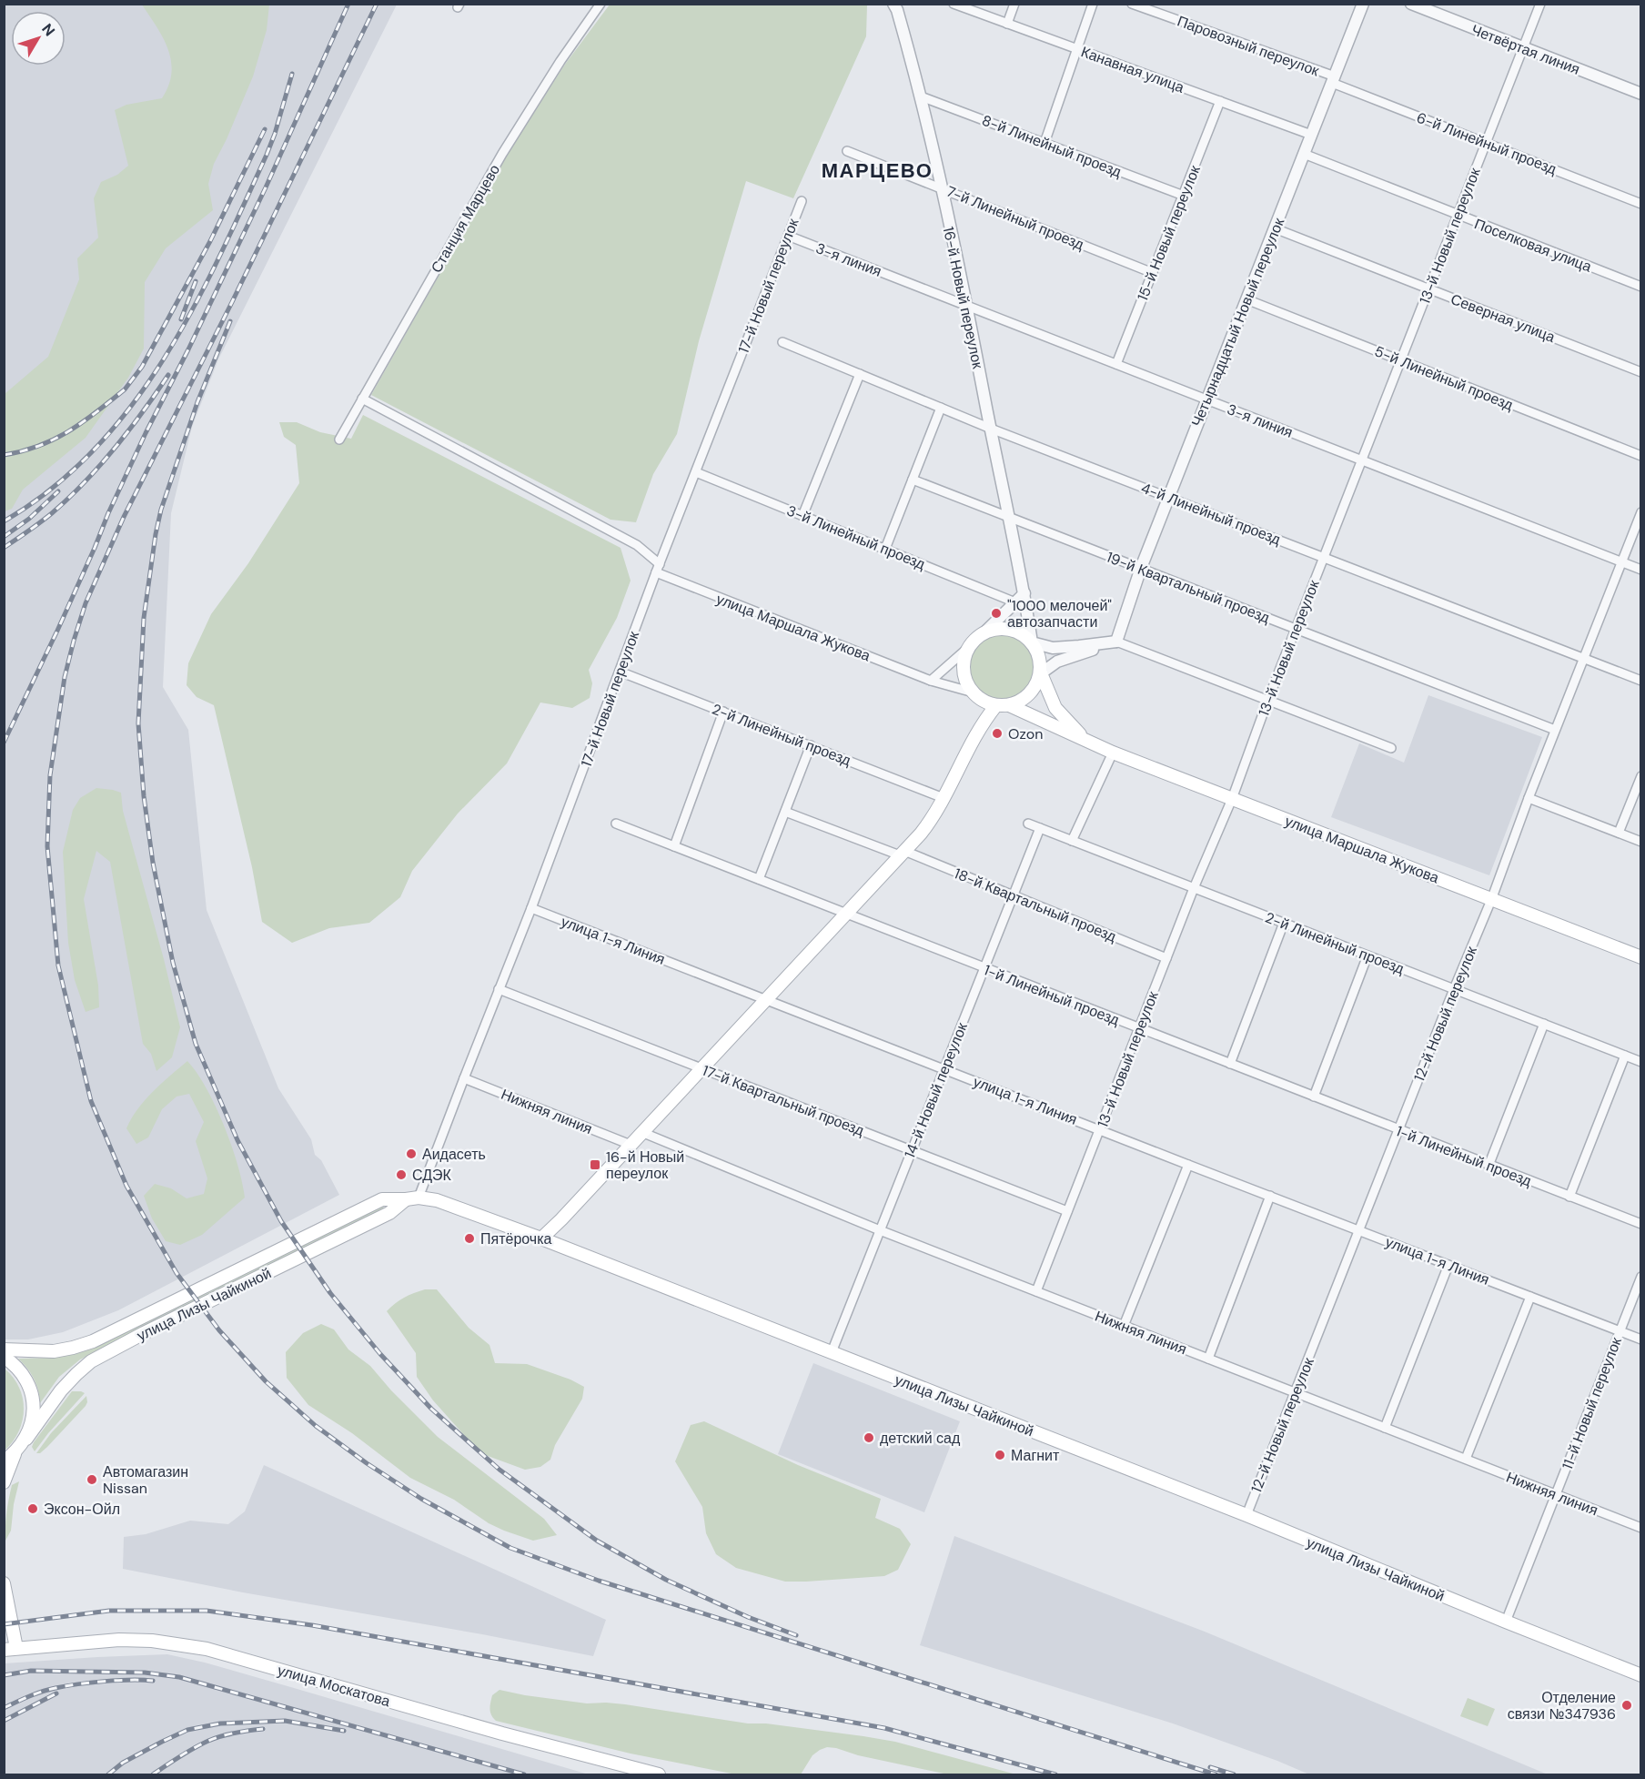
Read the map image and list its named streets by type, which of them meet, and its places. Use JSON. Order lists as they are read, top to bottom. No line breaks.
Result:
{"streets":{"main road":["улица Маршала Жукова","улица Лизы Чайкиной","улица Москатова"],"street":["Паровозный переулок","Четвёртая линия","Канавная улица","6-й Линейный проезд","8-й Линейный проезд","7-й Линейный проезд","Станция Марцево","15-й Новый переулок","13-й Новый переулок","Поселковая улица","3-я линия","17-й Новый переулок","16-й Новый переулок","Северная улица","Четырнадцатый Новый переулок","5-й Линейный проезд","4-й Линейный проезд","3-й Линейный проезд","19-й Квартальный проезд","2-й Линейный проезд","18-й Квартальный проезд","улица 1-я Линия","1-й Линейный проезд","12-й Новый переулок","14-й Новый переулок","17-й Квартальный проезд","Нижняя линия","11-й Новый переулок"]},"crossings":[["Паровозный переулок","6-й Линейный проезд"],["Паровозный переулок","Четырнадцатый Новый переулок"],["Четвёртая линия","13-й Новый переулок"],["Канавная улица","15-й Новый переулок"],["Канавная улица","Четырнадцатый Новый переулок"],["6-й Линейный проезд","13-й Новый переулок"],["6-й Линейный проезд","Четырнадцатый Новый переулок"],["8-й Линейный проезд","15-й Новый переулок"],["8-й Линейный проезд","16-й Новый переулок"],["7-й Линейный проезд","15-й Новый переулок"],["7-й Линейный проезд","16-й Новый переулок"],["Станция Марцево","улица Маршала Жукова"],["15-й Новый переулок","3-я линия"],["13-й Новый переулок","Поселковая улица"],["13-й Новый переулок","3-я линия"],["13-й Новый переулок","Северная улица"],["13-й Новый переулок","5-й Линейный проезд"],["13-й Новый переулок","4-й Линейный проезд"],["13-й Новый переулок","19-й Квартальный проезд"],["13-й Новый переулок","улица Маршала Жукова"],["13-й Новый переулок","2-й Линейный проезд"],["13-й Новый переулок","18-й Квартальный проезд"],["13-й Новый переулок","улица 1-я Линия"],["13-й Новый переулок","1-й Линейный проезд"],["13-й Новый переулок","17-й Квартальный проезд"],["13-й Новый переулок","Нижняя линия"],["Поселковая улица","Четырнадцатый Новый переулок"],["3-я линия","17-й Новый переулок"],["3-я линия","16-й Новый переулок"],["3-я линия","Четырнадцатый Новый переулок"],["3-я линия","12-й Новый переулок"],["17-й Новый переулок","3-й Линейный проезд"],["17-й Новый переулок","улица Маршала Жукова"],["17-й Новый переулок","2-й Линейный проезд"],["17-й Новый переулок","улица 1-я Линия"],["17-й Новый переулок","17-й Квартальный проезд"],["17-й Новый переулок","Нижняя линия"],["17-й Новый переулок","улица Лизы Чайкиной"],["16-й Новый переулок","4-й Линейный проезд"],["16-й Новый переулок","19-й Квартальный проезд"],["16-й Новый переулок","улица Маршала Жукова"],["Северная улица","Четырнадцатый Новый переулок"],["Четырнадцатый Новый переулок","5-й Линейный проезд"],["Четырнадцатый Новый переулок","4-й Линейный проезд"],["Четырнадцатый Новый переулок","19-й Квартальный проезд"],["4-й Линейный проезд","12-й Новый переулок"],["19-й Квартальный проезд","12-й Новый переулок"],["улица Маршала Жукова","12-й Новый переулок"],["2-й Линейный проезд","12-й Новый переулок"],["2-й Линейный проезд","14-й Новый переулок"],["18-й Квартальный проезд","14-й Новый переулок"],["улица 1-я Линия","12-й Новый переулок"],["улица 1-я Линия","14-й Новый переулок"],["улица 1-я Линия","11-й Новый переулок"],["1-й Линейный проезд","12-й Новый переулок"],["1-й Линейный проезд","14-й Новый переулок"],["12-й Новый переулок","Нижняя линия"],["12-й Новый переулок","улица Лизы Чайкиной"],["14-й Новый переулок","17-й Квартальный проезд"],["14-й Новый переулок","Нижняя линия"],["14-й Новый переулок","улица Лизы Чайкиной"],["Нижняя линия","11-й Новый переулок"],["улица Лизы Чайкиной","11-й Новый переулок"]],"districts":["МАРЦЕВО"],"places":{"other":["\"1000 мелочей\" автозапчасти","Ozon","Аидасеть","СДЭК","Пятёрочка","детский сад","Магнит","Автомагазин Nissan","Эксон-Ойл","Отделение связи №347936"],"transit":["16-й Новый переулок"]},"north":"top right"}
